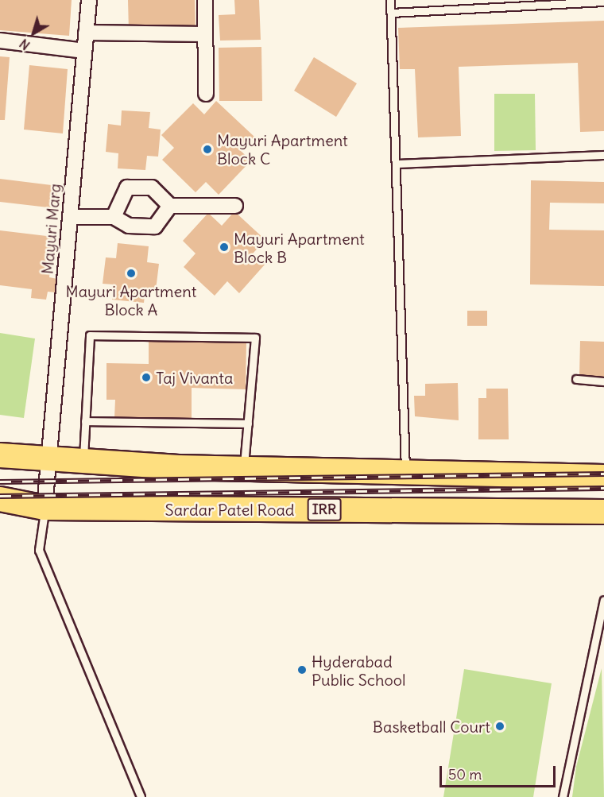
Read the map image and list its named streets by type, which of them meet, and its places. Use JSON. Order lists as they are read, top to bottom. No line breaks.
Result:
{"streets":{"main road":["Sardar Patel Road","IRR"],"street":["Mayuri Marg"]},"crossings":[["Mayuri Marg","Sardar Patel Road"]],"places":["Mayuri Apartment Block C","Mayuri Apartment Block B","Mayuri Apartment Block A","Taj Vivanta","Hyderabad Public School","Basketball Court"],"scale_bar":"50 m","north":"bottom left"}
